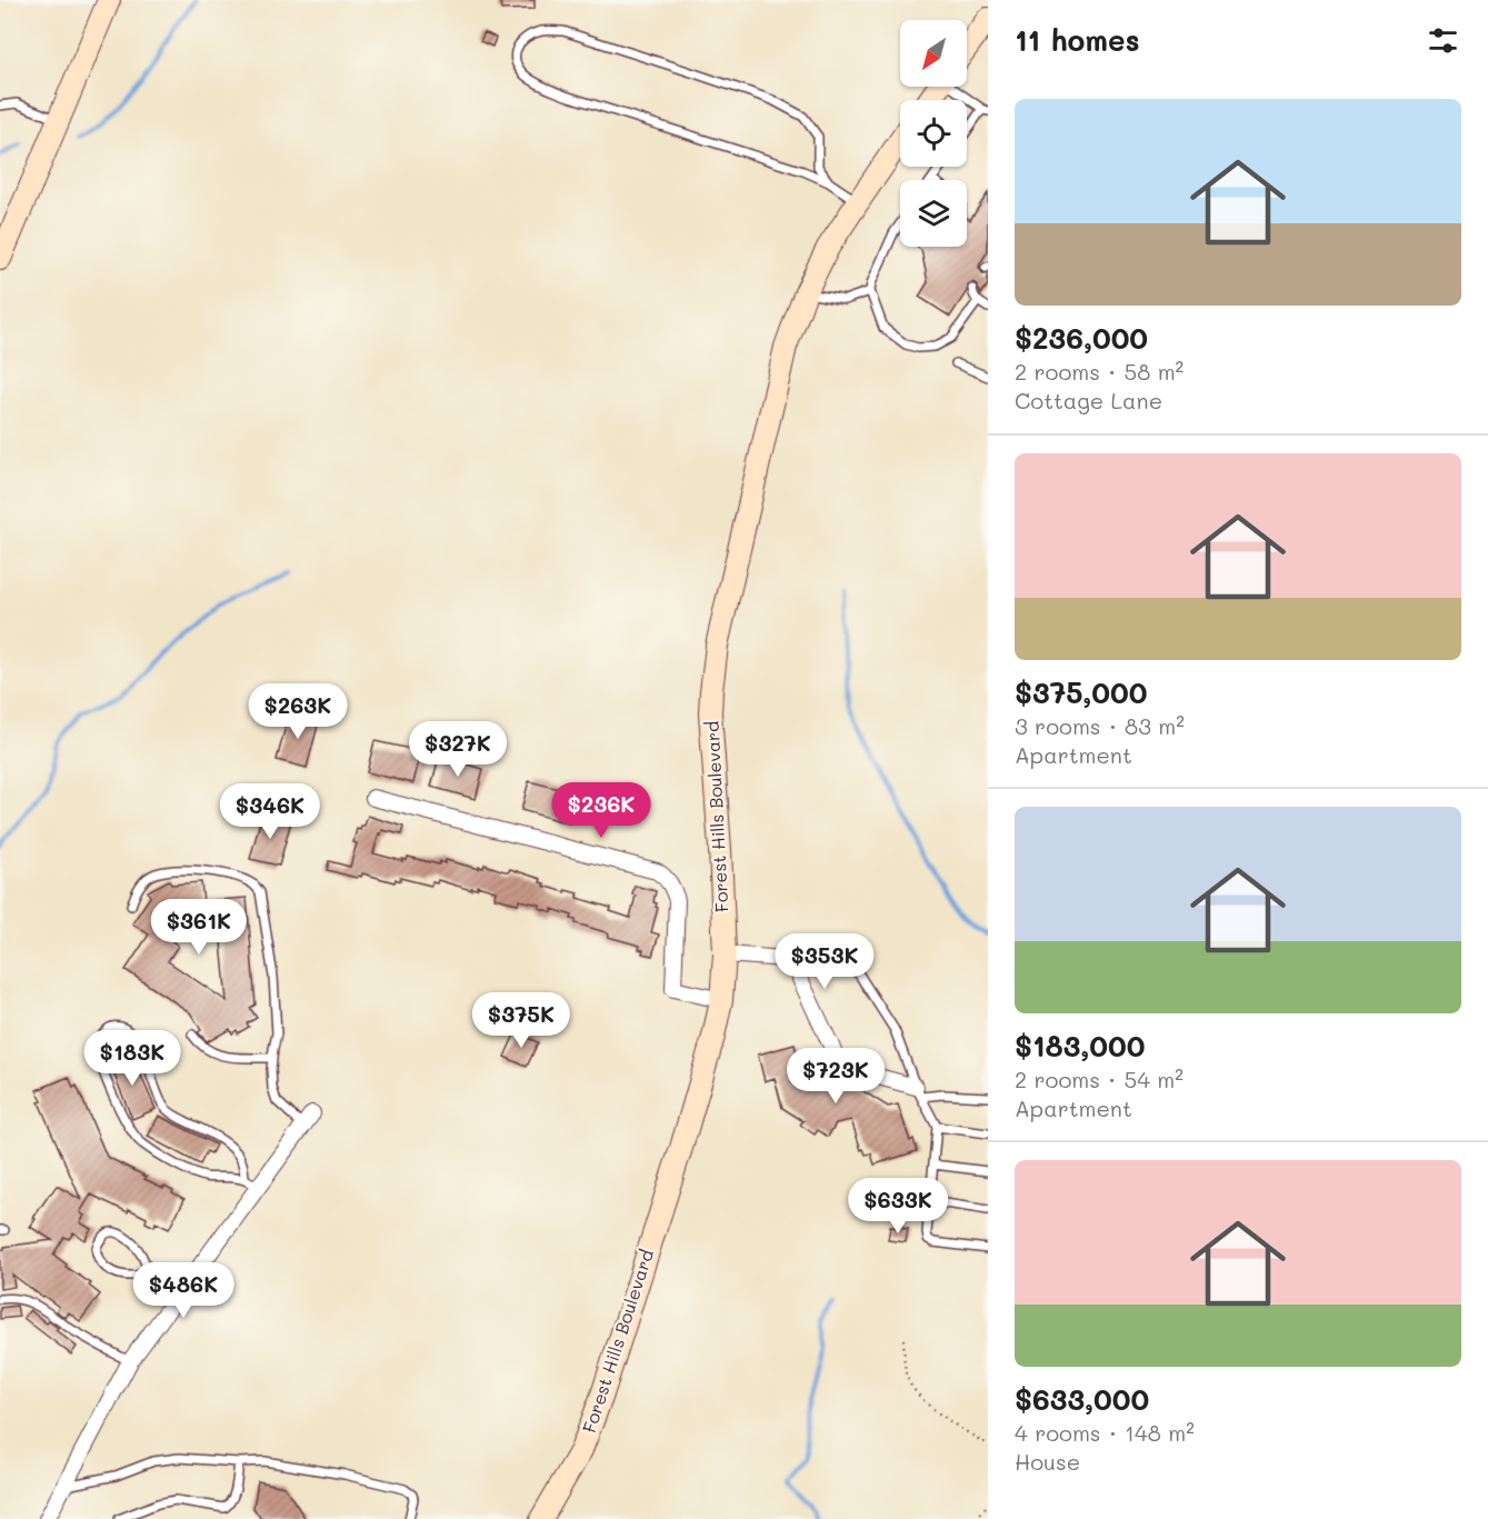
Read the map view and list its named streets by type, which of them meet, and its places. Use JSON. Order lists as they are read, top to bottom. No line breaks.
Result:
{"streets":{"main road":["Forest Hills Boulevard"]},"north":"bottom left","page":{"heading":"11 homes","list":[{"name":"$236,000","note":"2 rooms · 58 m² · Cottage Lane"},{"name":"$375,000","note":"3 rooms · 83 m² · Apartment"},{"name":"$183,000","note":"2 rooms · 54 m² · Apartment"},{"name":"$633,000","note":"4 rooms · 148 m² · House"}],"price":["$263K","$327K","$236K","$346K","$361K","$353K","$375K","$183K","$723K","$633K","$486K"]}}
